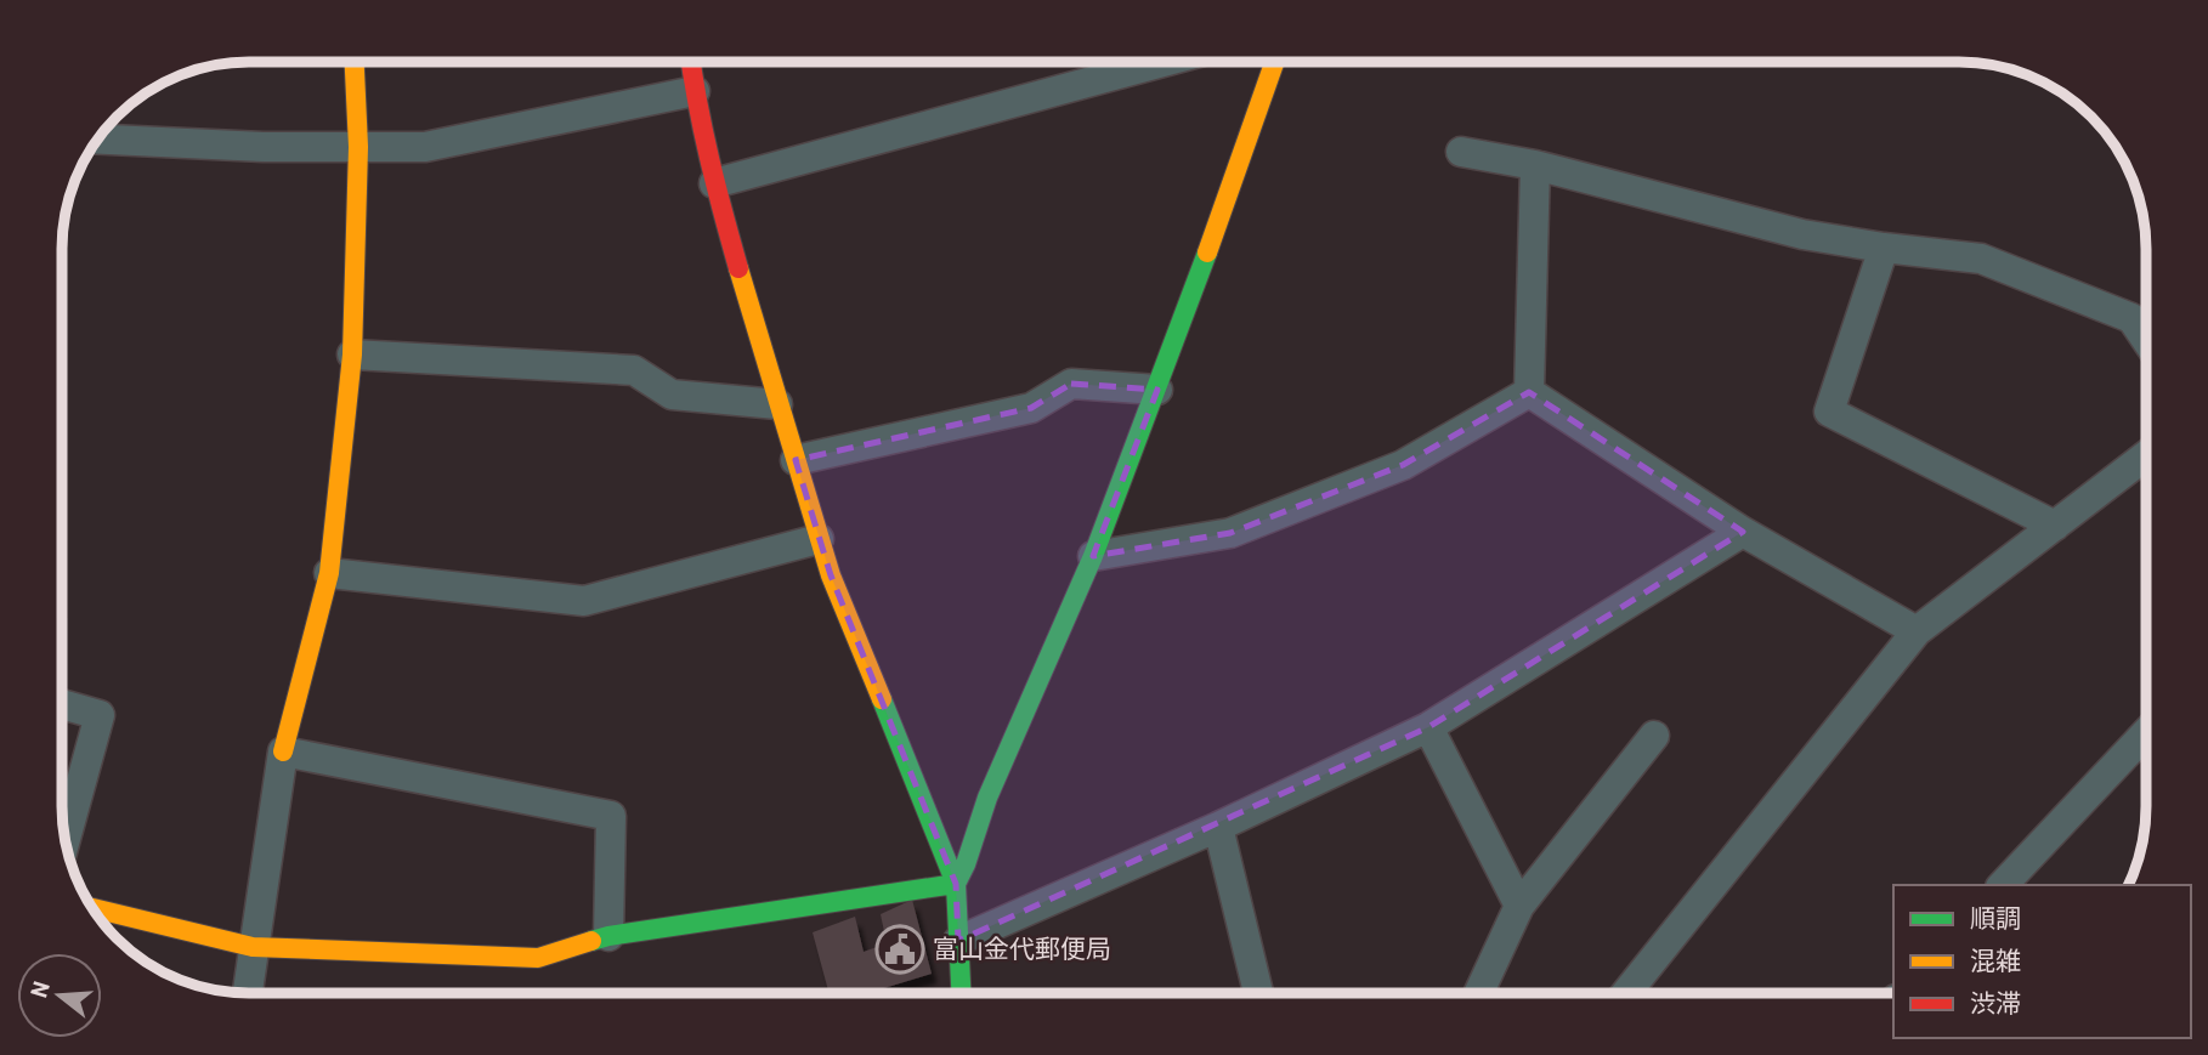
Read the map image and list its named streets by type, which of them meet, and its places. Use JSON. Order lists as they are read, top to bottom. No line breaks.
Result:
{"places":{"public building":["富山金代郵便局"]},"legend":["順調","混雑","渋滞"],"north":"left"}
